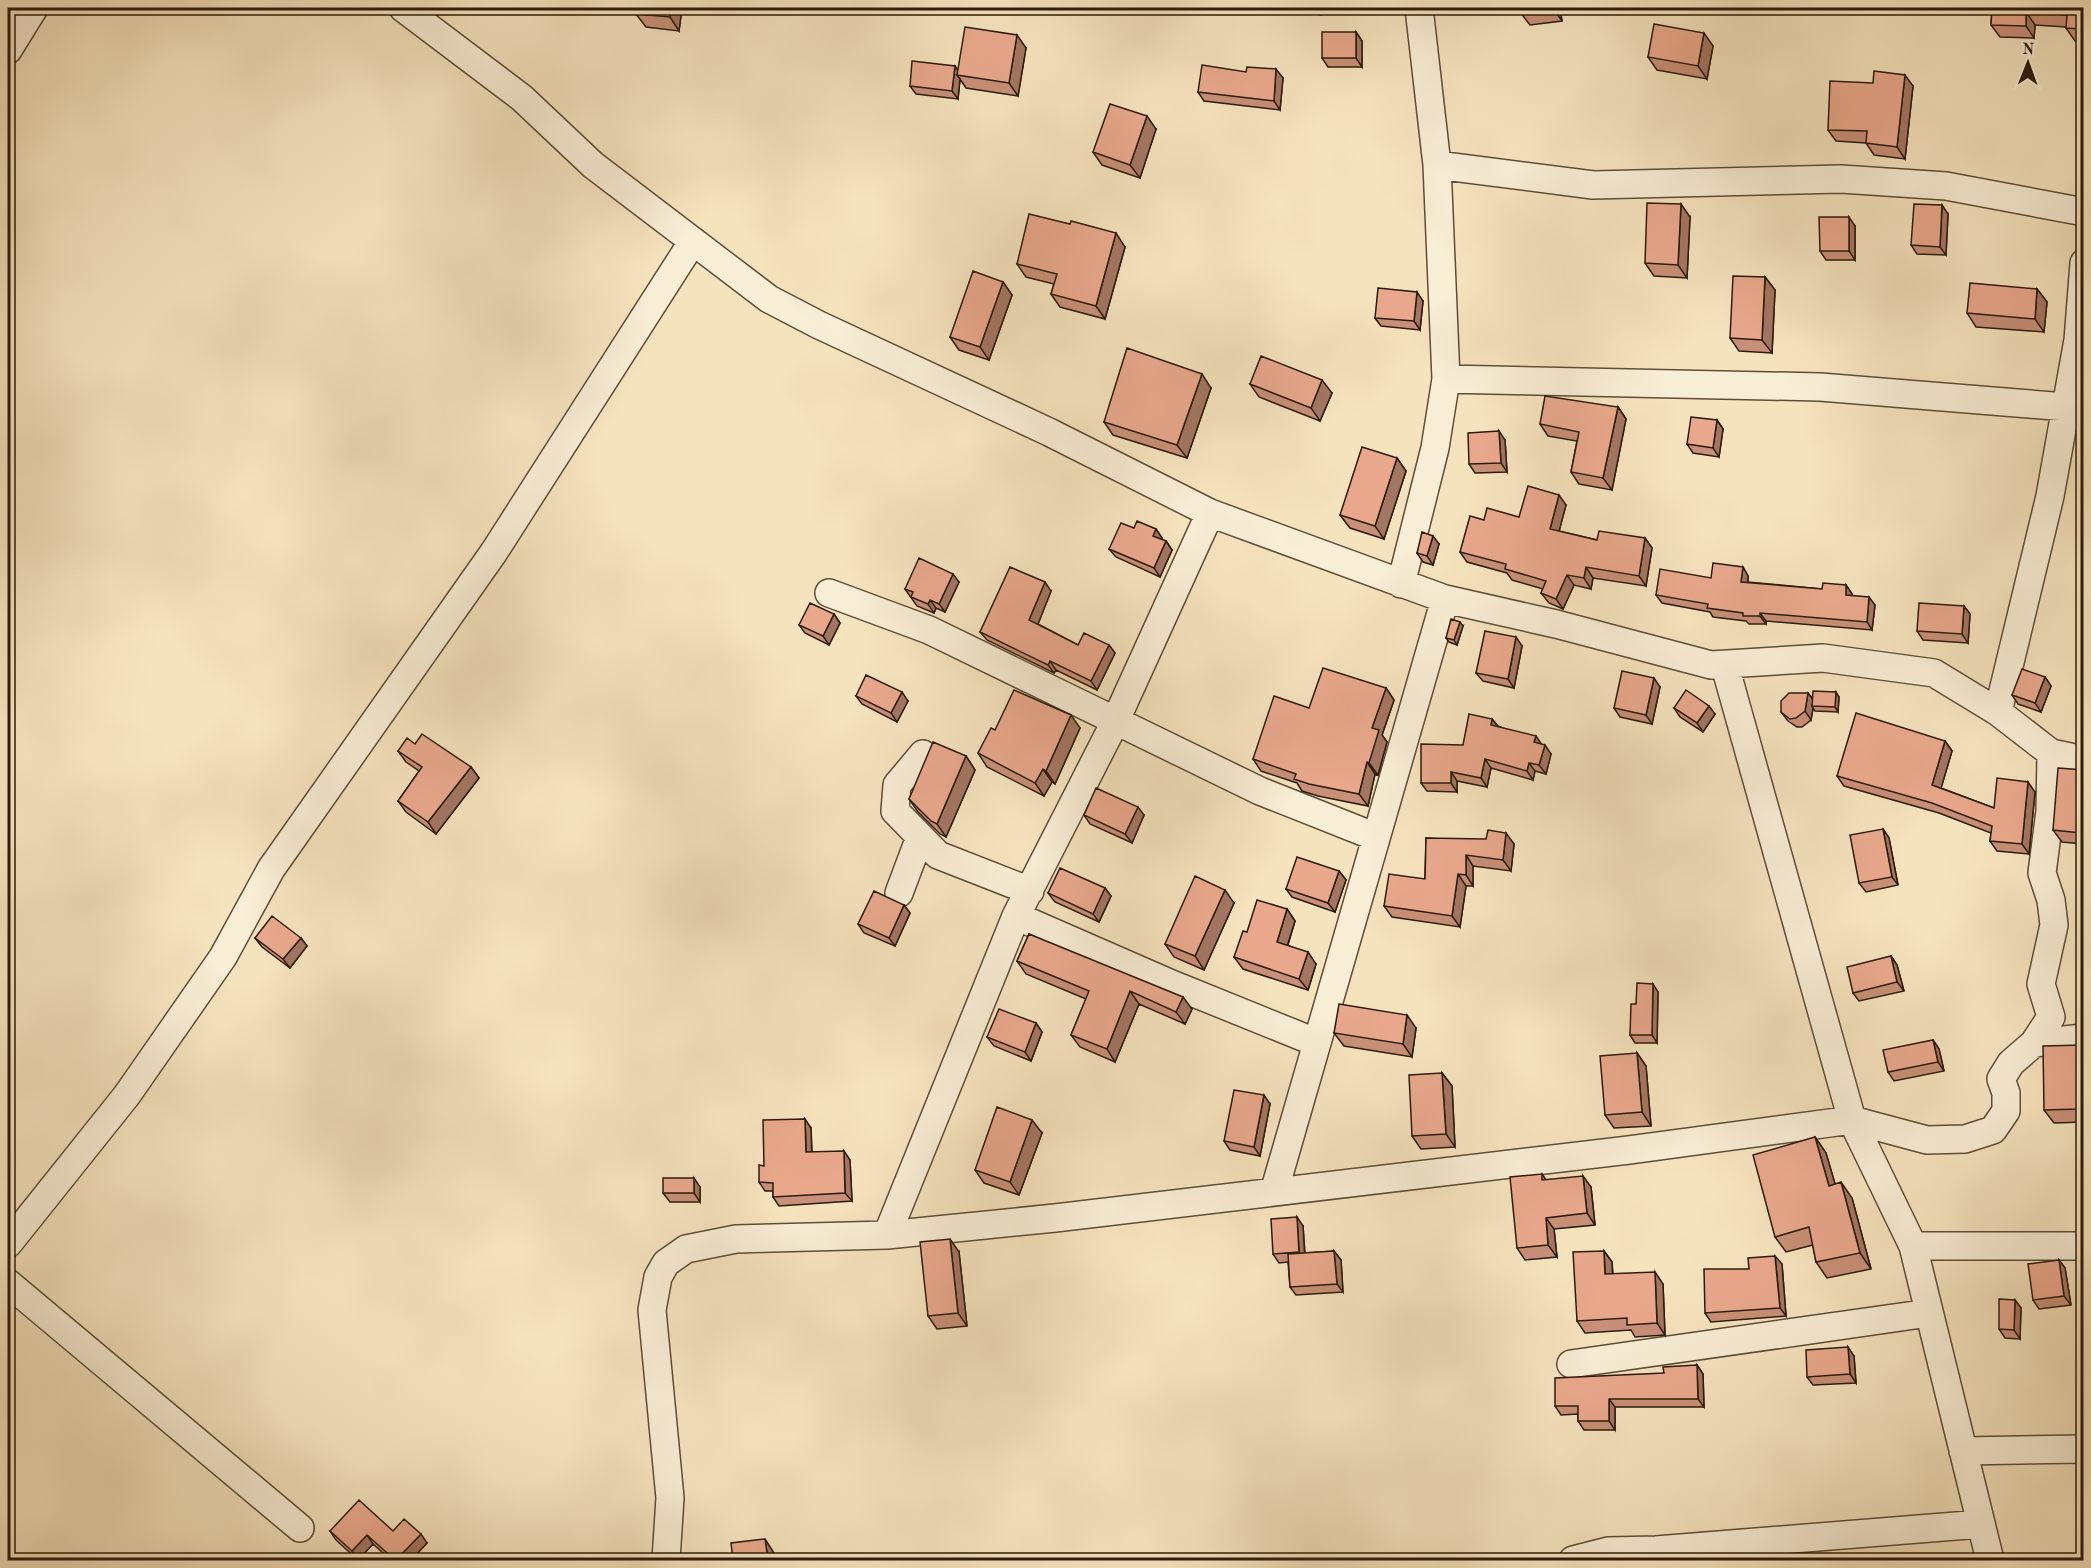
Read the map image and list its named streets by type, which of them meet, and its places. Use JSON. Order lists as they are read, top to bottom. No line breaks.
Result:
{"north":"top"}
